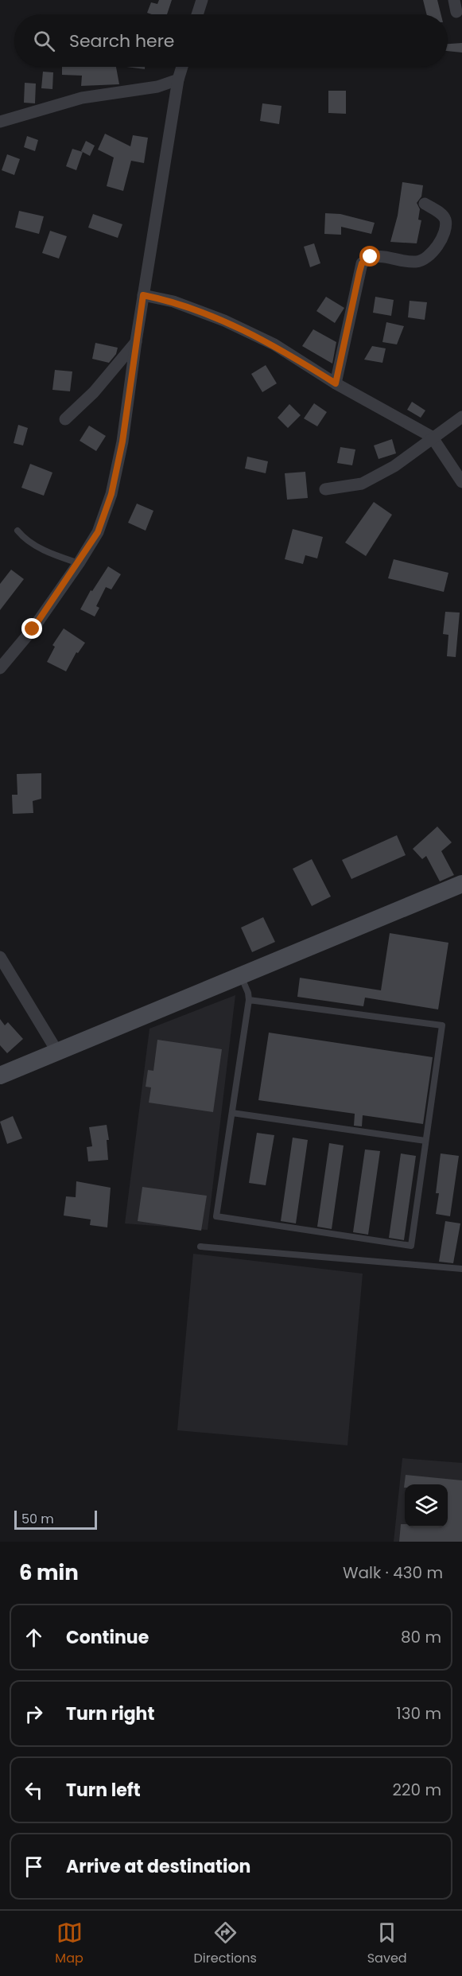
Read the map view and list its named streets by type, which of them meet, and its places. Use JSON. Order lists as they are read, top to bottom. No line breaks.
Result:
{"scale_bar":"50 m","page":{"search":"Search here","scale":"50 m","heading":["6 min","Walk · 430 m"],"list":[["Continue","80 m"],["Turn right","130 m"],["Turn left","220 m"],"Arrive at destination"],"nav":["Map","Directions","Saved"]}}
